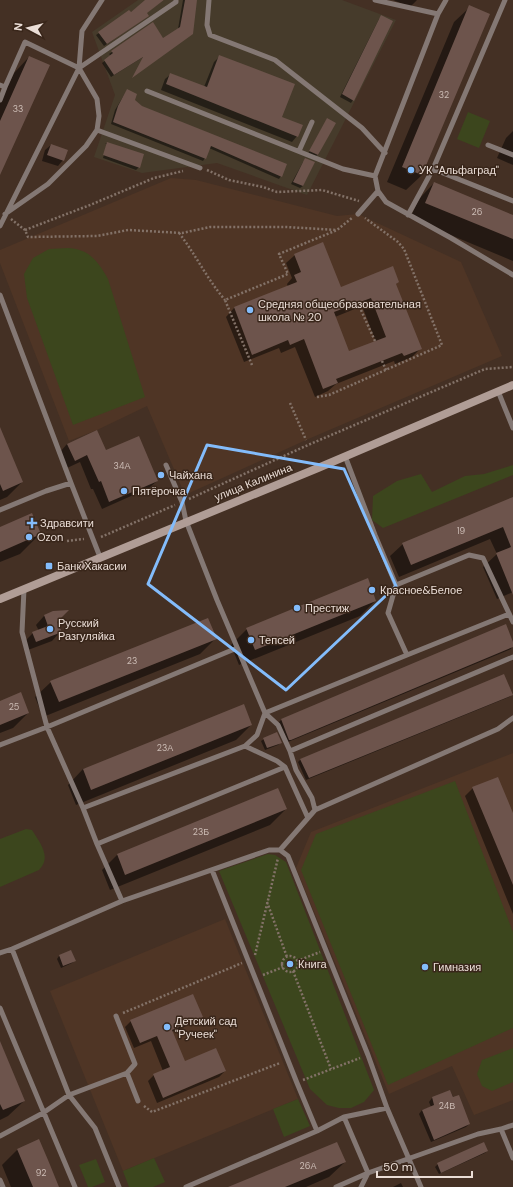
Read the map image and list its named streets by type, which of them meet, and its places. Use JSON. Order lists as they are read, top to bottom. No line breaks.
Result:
{"streets":{"main road":["улица Калинина"]},"places":{"other":["УК \"Альфаград\"","Средняя общеобразовательная школа № 20","Чайхана","Пятёрочка","Ozon","Красное&Белое","Престиж","Русский Разгуляйка","Тепсей","Книга","Гимназия","Детский сад \"Ручеек\""],"health":["Здравсити"],"transit":["Банк Хакасии"]},"house_numbers":["32","33","26","34А","19","23","25","23А","23Б","24В","26А","92"],"scale_bar":"50 m","north":"left"}
